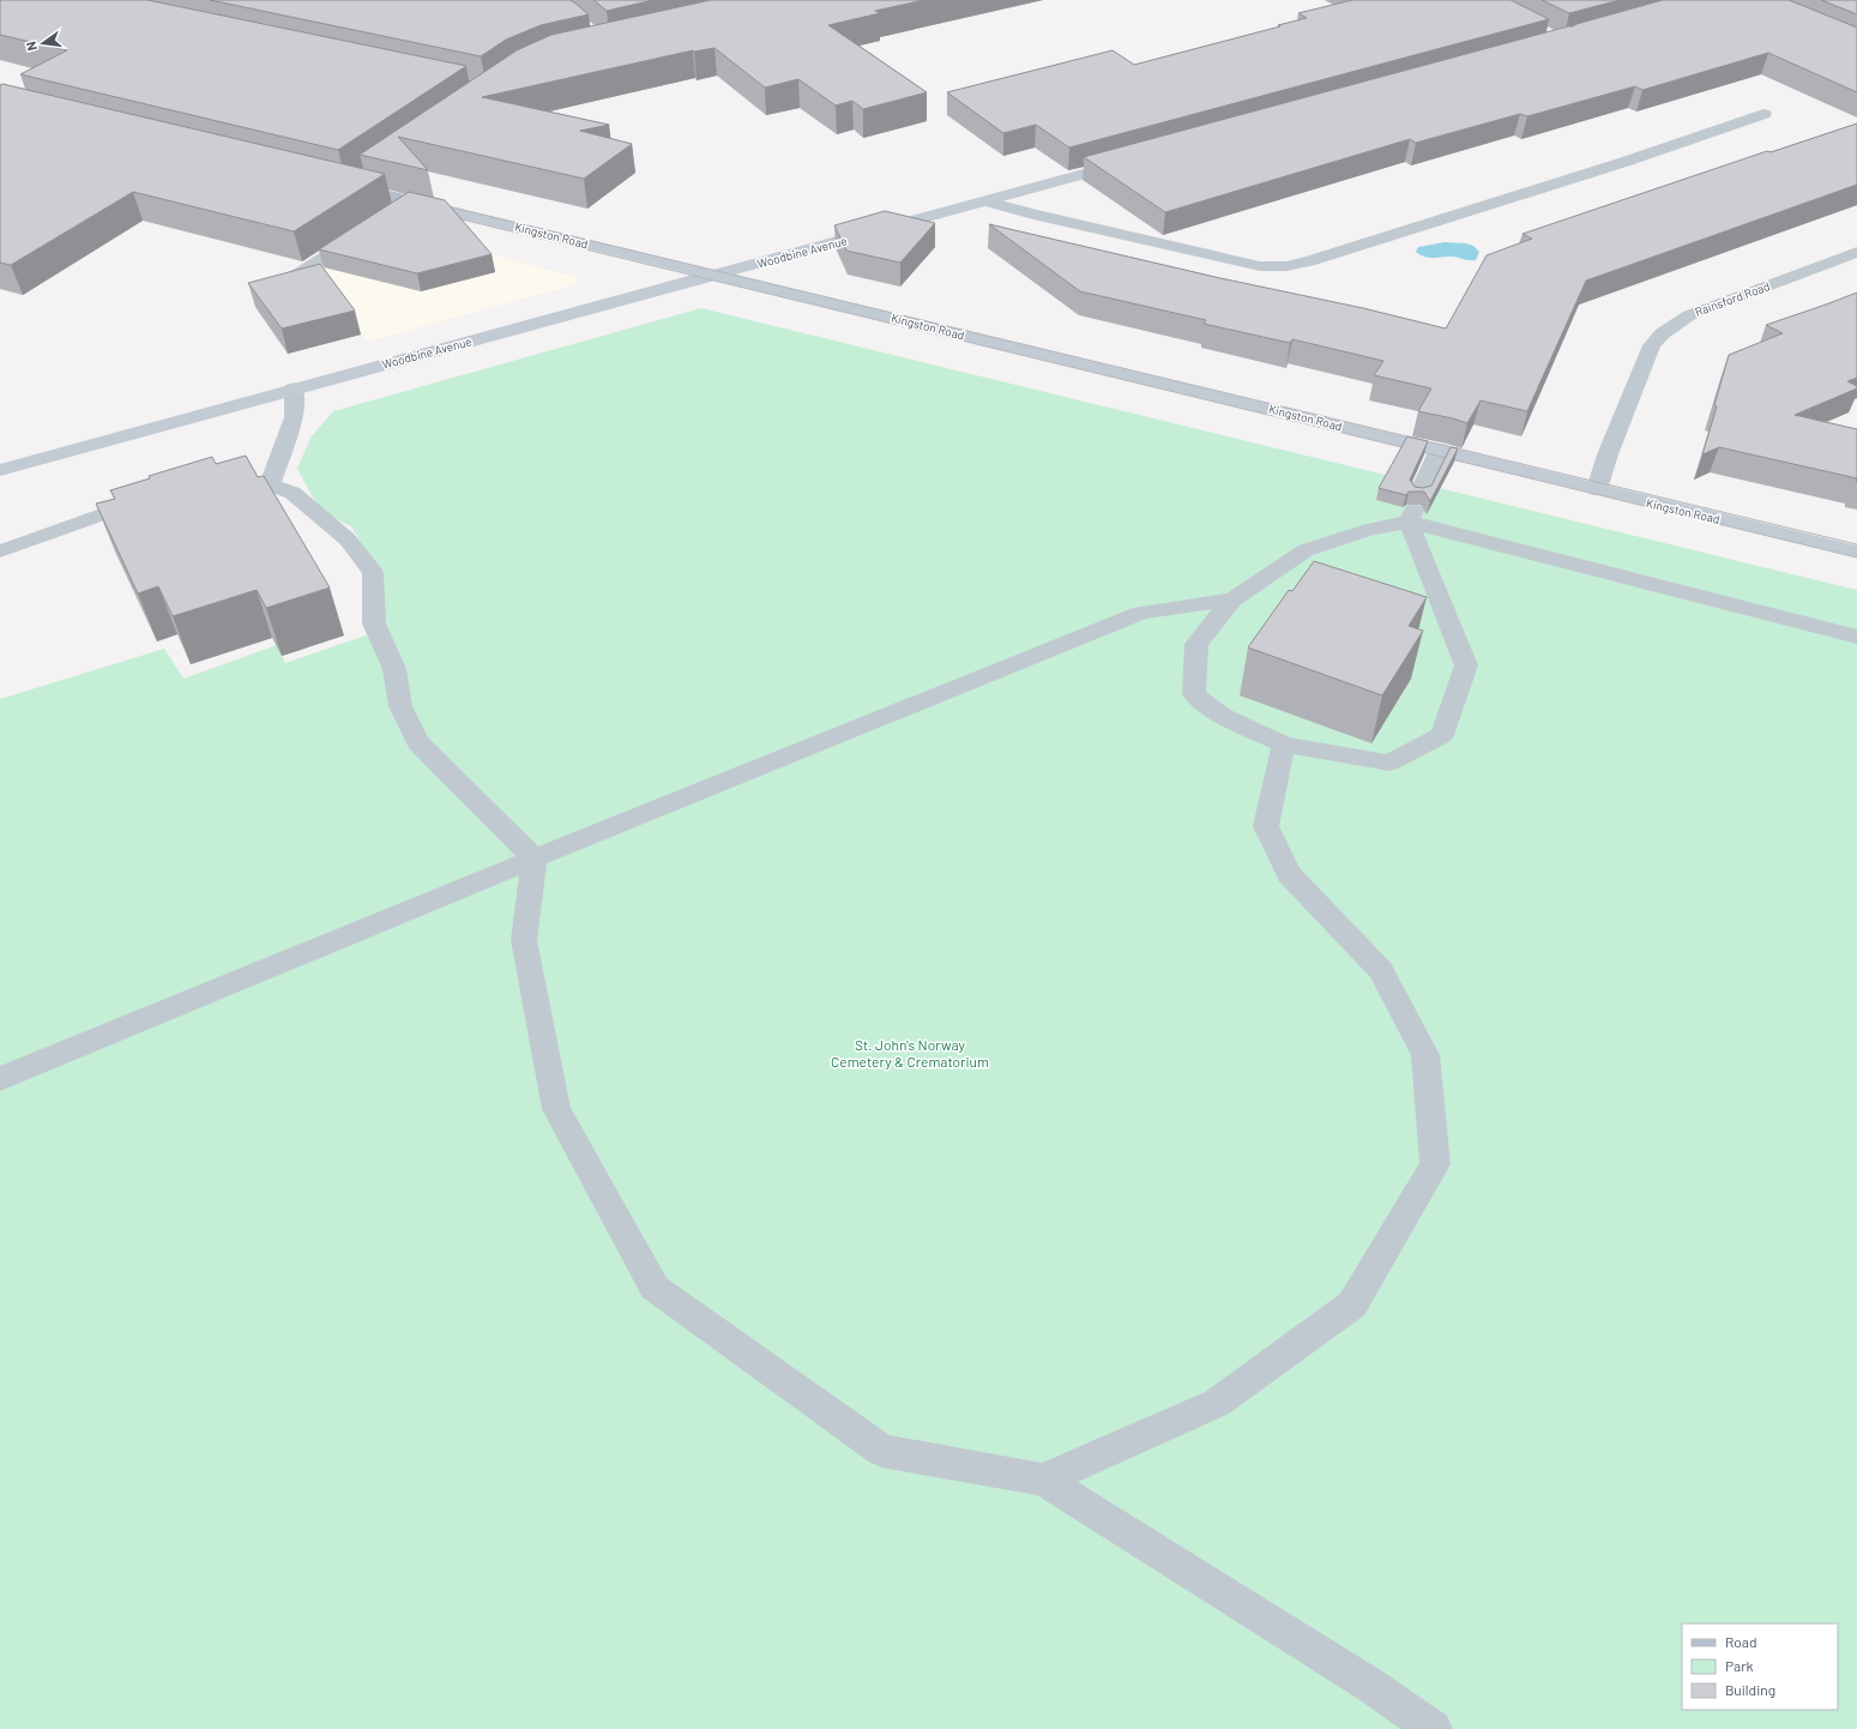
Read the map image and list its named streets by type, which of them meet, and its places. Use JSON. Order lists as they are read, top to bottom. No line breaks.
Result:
{"streets":{"main road":["Kingston Road","Woodbine Avenue"],"street":["Rainsford Road"]},"crossings":[["Kingston Road","Woodbine Avenue"],["Kingston Road","Rainsford Road"]],"parks":["St. John's Norway Cemetery & Crematorium"],"legend":["Road","Park","Building"],"north":"left"}
